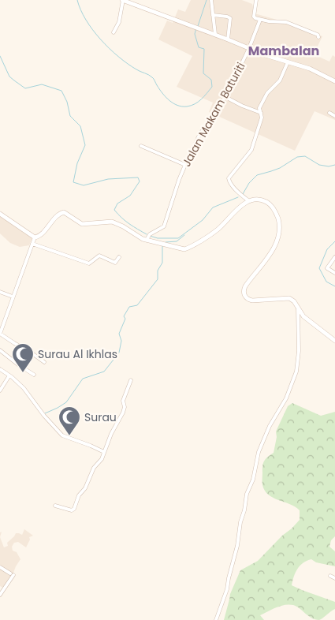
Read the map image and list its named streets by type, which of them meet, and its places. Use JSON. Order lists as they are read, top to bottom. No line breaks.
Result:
{"streets":{"street":["Jalan Makam Baturiti"]},"districts":["Mambalan"],"places":{"mosque":["Surau Al Ikhlas","Surau"]}}
